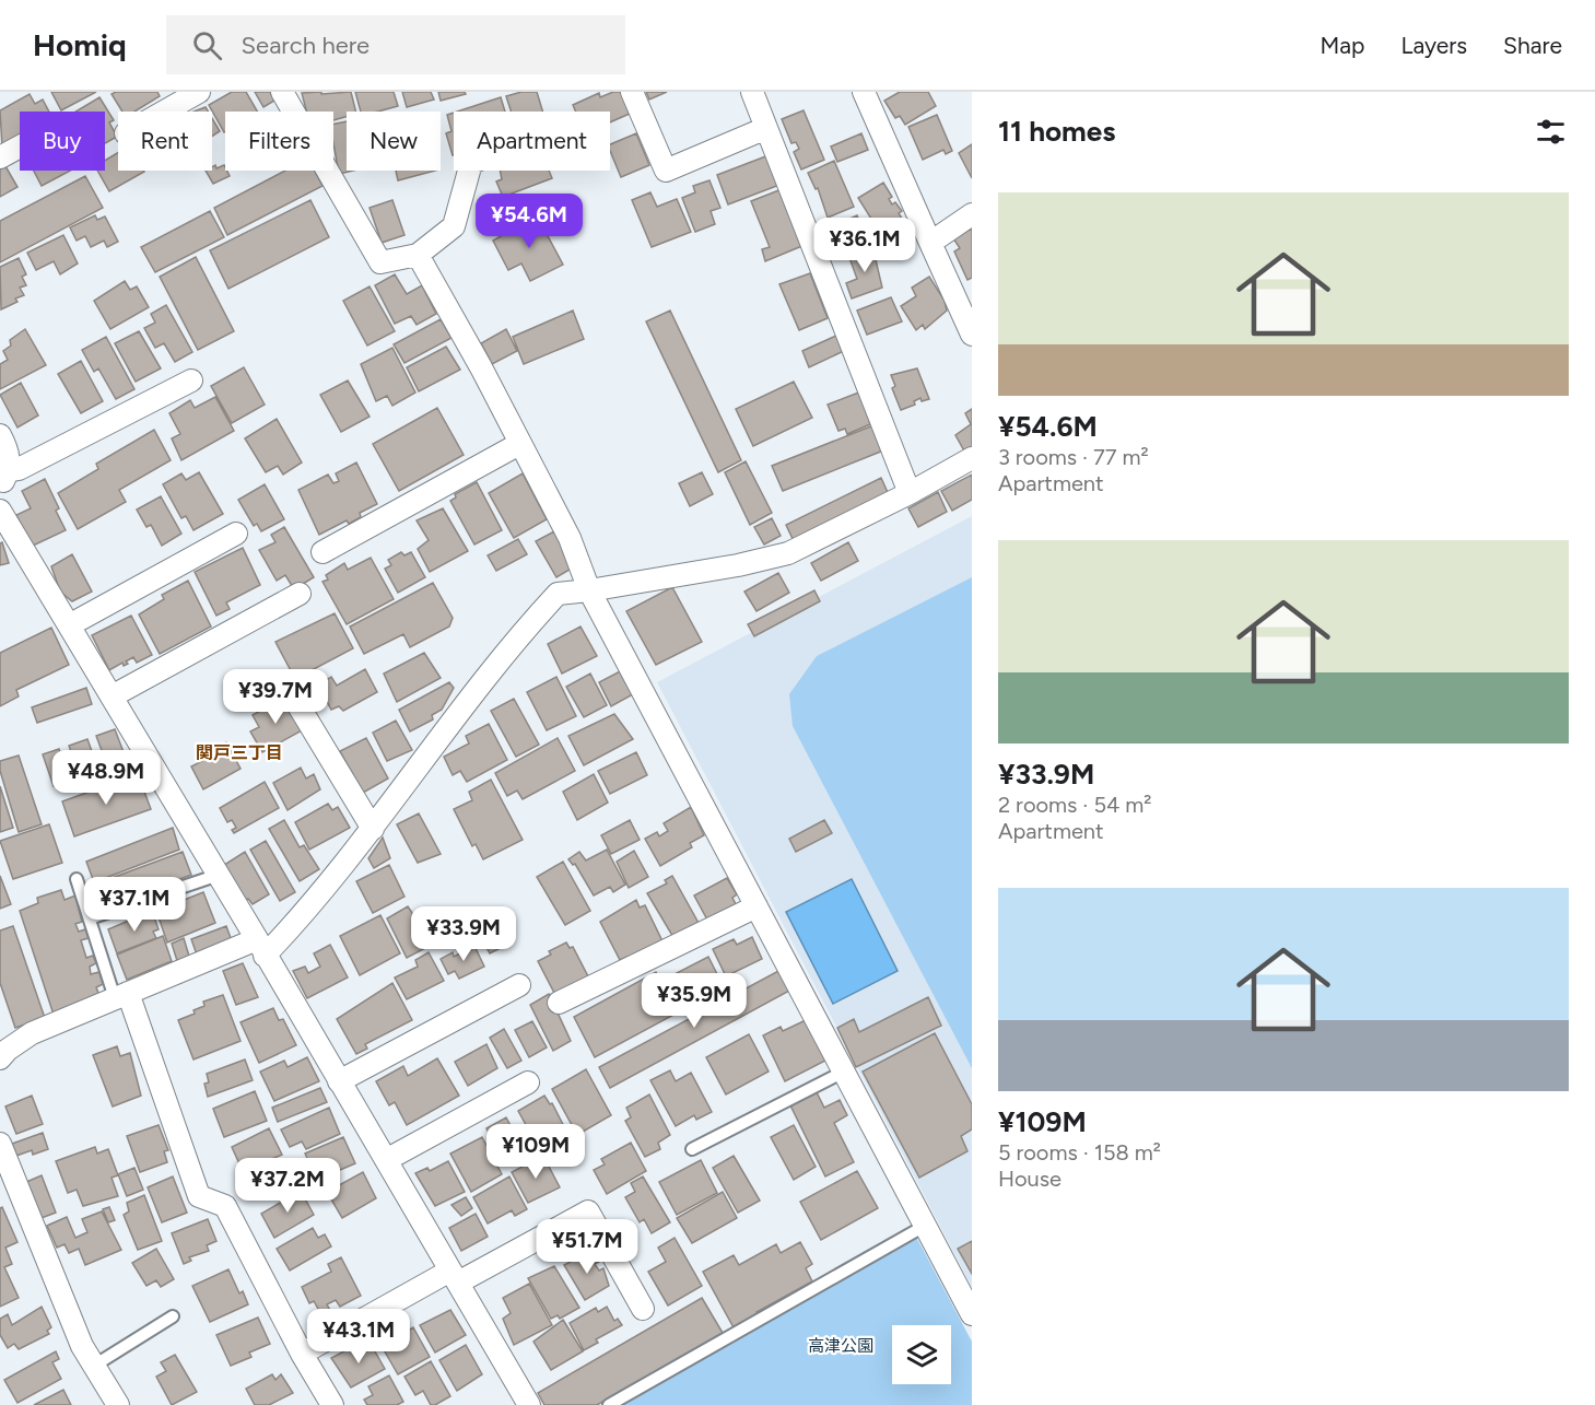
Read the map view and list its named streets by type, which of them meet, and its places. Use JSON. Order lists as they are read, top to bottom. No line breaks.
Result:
{"districts":["関戸三丁目"],"parks":["高津公園"],"page":{"header":"Homiq","search":"Search here","nav":["Map","Layers","Share"],"heading":"11 homes","chip":["Buy","Rent","Filters","New","Apartment"],"list":[{"name":"¥54.6M","note":"3 rooms · 77 m² · Apartment"},{"name":"¥33.9M","note":"2 rooms · 54 m² · Apartment"},{"name":"¥109M","note":"5 rooms · 158 m² · House"}],"price":["¥54.6M","¥36.1M","¥39.7M","¥48.9M","¥37.1M","¥33.9M","¥35.9M","¥109M","¥37.2M","¥51.7M","¥43.1M"]}}
